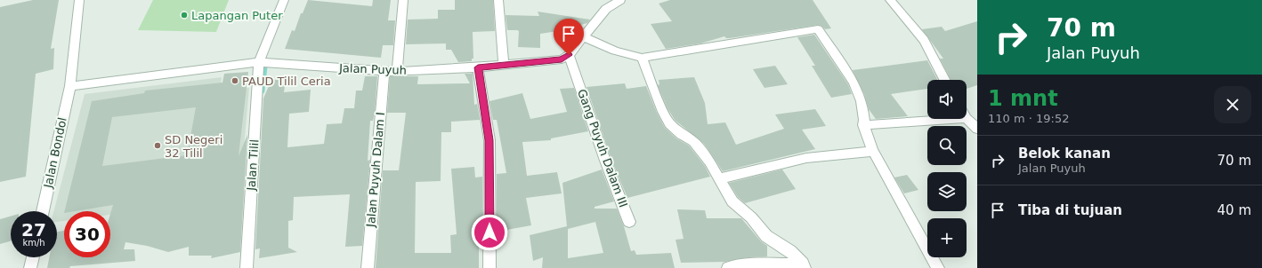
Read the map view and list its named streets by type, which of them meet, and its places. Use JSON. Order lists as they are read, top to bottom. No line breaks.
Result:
{"streets":{"street":["Jalan Puyuh","Gang Puyuh Dalam III","Jalan Bondol","Jalan Tilil","Jalan Puyuh Dalam I"]},"crossings":[["Jalan Puyuh","Gang Puyuh Dalam III"],["Jalan Puyuh","Jalan Bondol"],["Jalan Puyuh","Jalan Tilil"],["Jalan Puyuh","Jalan Puyuh Dalam I"]],"places":["Lapangan Puter","PAUD Tilil Ceria","SD Negeri 32 Tilil"],"page":{"turn":["70 m","Jalan Puyuh"],"heading":["1 mnt","110 m · 19:52"],"map_buttons":"+","list":[{"name":"Belok kanan","note":"Jalan Puyuh","value":"70 m"},{"name":"Tiba di tujuan","value":"40 m"}],"speed":"27 km/h","limit":"30"}}
